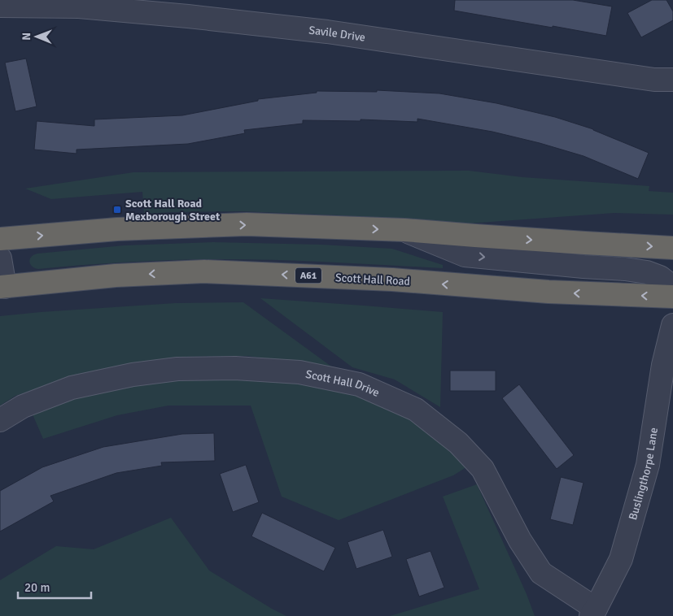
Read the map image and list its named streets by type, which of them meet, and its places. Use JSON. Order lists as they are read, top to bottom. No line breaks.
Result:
{"streets":{"highway":["A61","Scott Hall Road"],"street":["Savile Drive","Scott Hall Drive","Buslingthorpe Lane"]},"crossings":[["Scott Hall Drive","Buslingthorpe Lane"]],"places":{"transit":["Scott Hall Road Mexborough Street"]},"scale_bar":"20 m","north":"left"}
